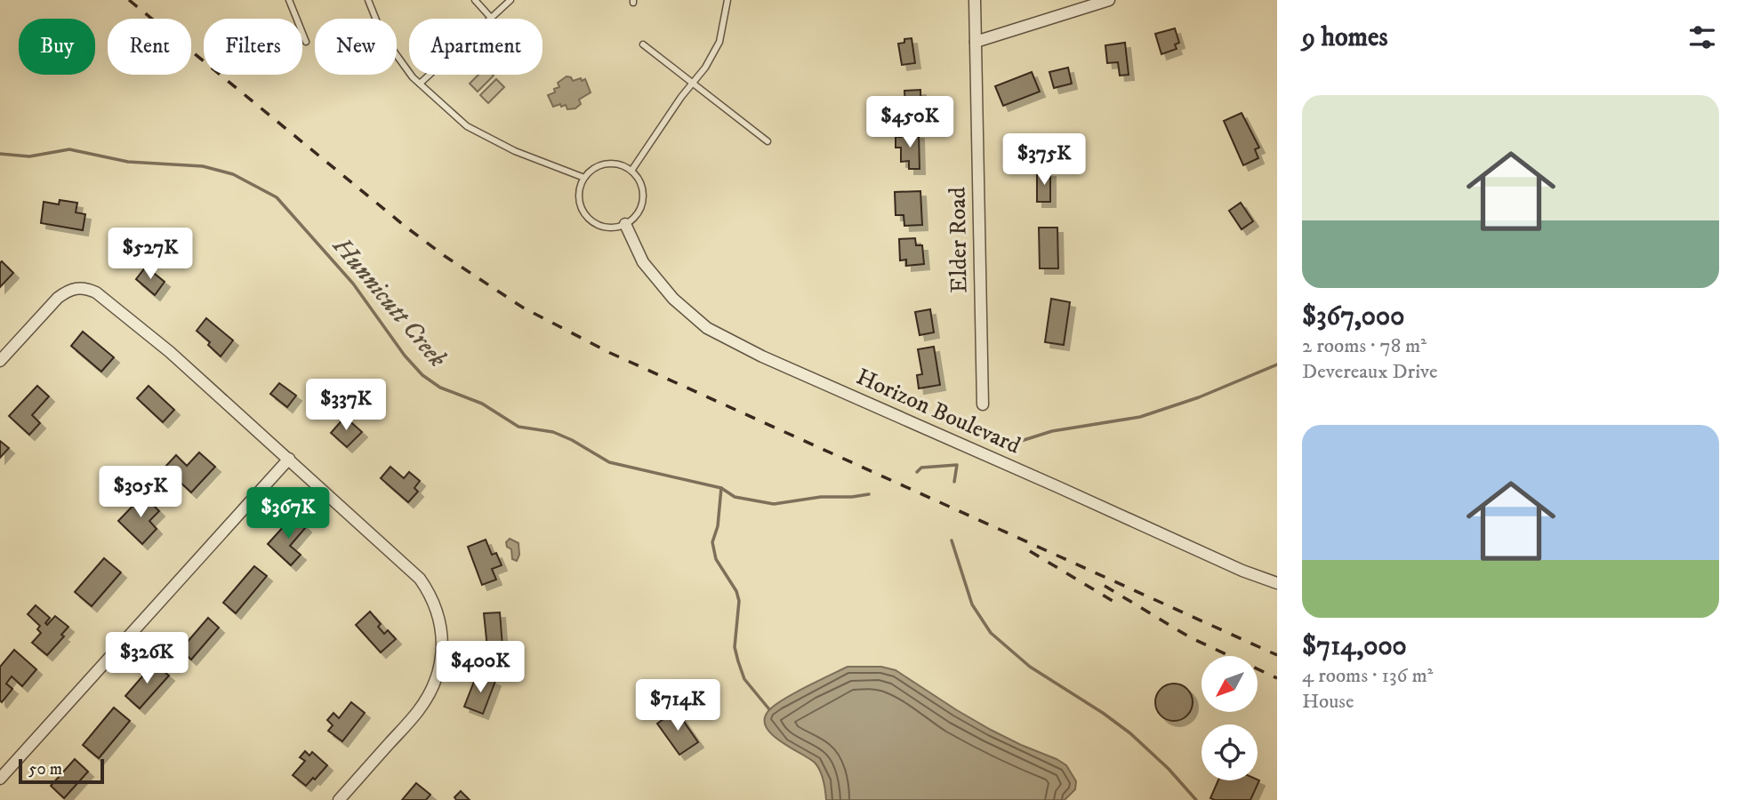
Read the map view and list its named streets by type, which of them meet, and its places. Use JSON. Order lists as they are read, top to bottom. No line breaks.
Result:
{"streets":{"street":["Elder Road","Horizon Boulevard"]},"water":["Hunnicutt Creek"],"scale_bar":"50 m","north":"bottom left","page":{"heading":"9 homes","chip":["Buy","Rent","Filters","New","Apartment"],"list":[{"name":"$367,000","note":"2 rooms · 78 m² · Devereaux Drive"},{"name":"$714,000","note":"4 rooms · 136 m² · House"}],"price":["$450K","$375K","$527K","$337K","$305K","$367K","$326K","$400K","$714K"],"scale":"50 m"}}
